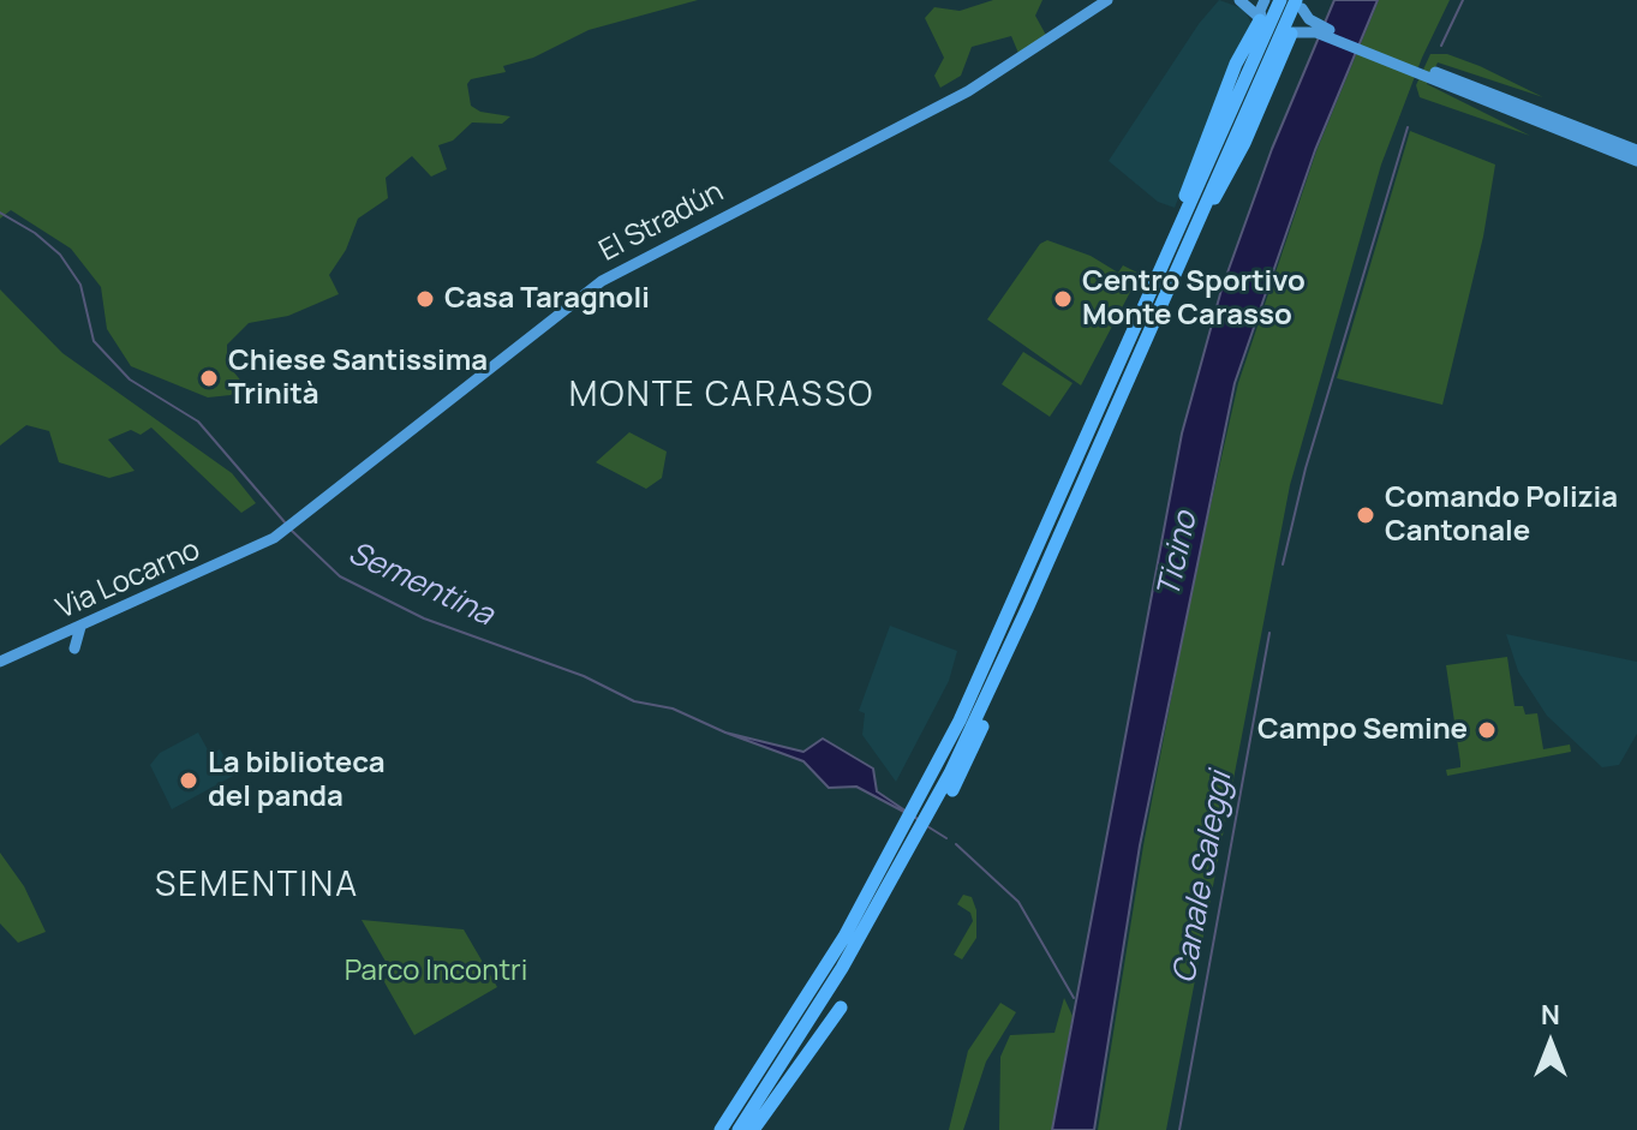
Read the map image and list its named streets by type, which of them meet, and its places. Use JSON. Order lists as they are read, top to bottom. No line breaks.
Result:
{"streets":{"main road":["El Stradún","Via Locarno"]},"crossings":[["El Stradún","Via Locarno"]],"districts":["MONTE CARASSO","SEMENTINA"],"water":["Ticino","Sementina","Canale Saleggi"],"parks":["Parco Incontri"],"places":["Casa Taragnoli","Centro Sportivo Monte Carasso","Chiese Santissima Trinità","Comando Polizia Cantonale","Campo Semine","La biblioteca del panda"],"north":"top"}
